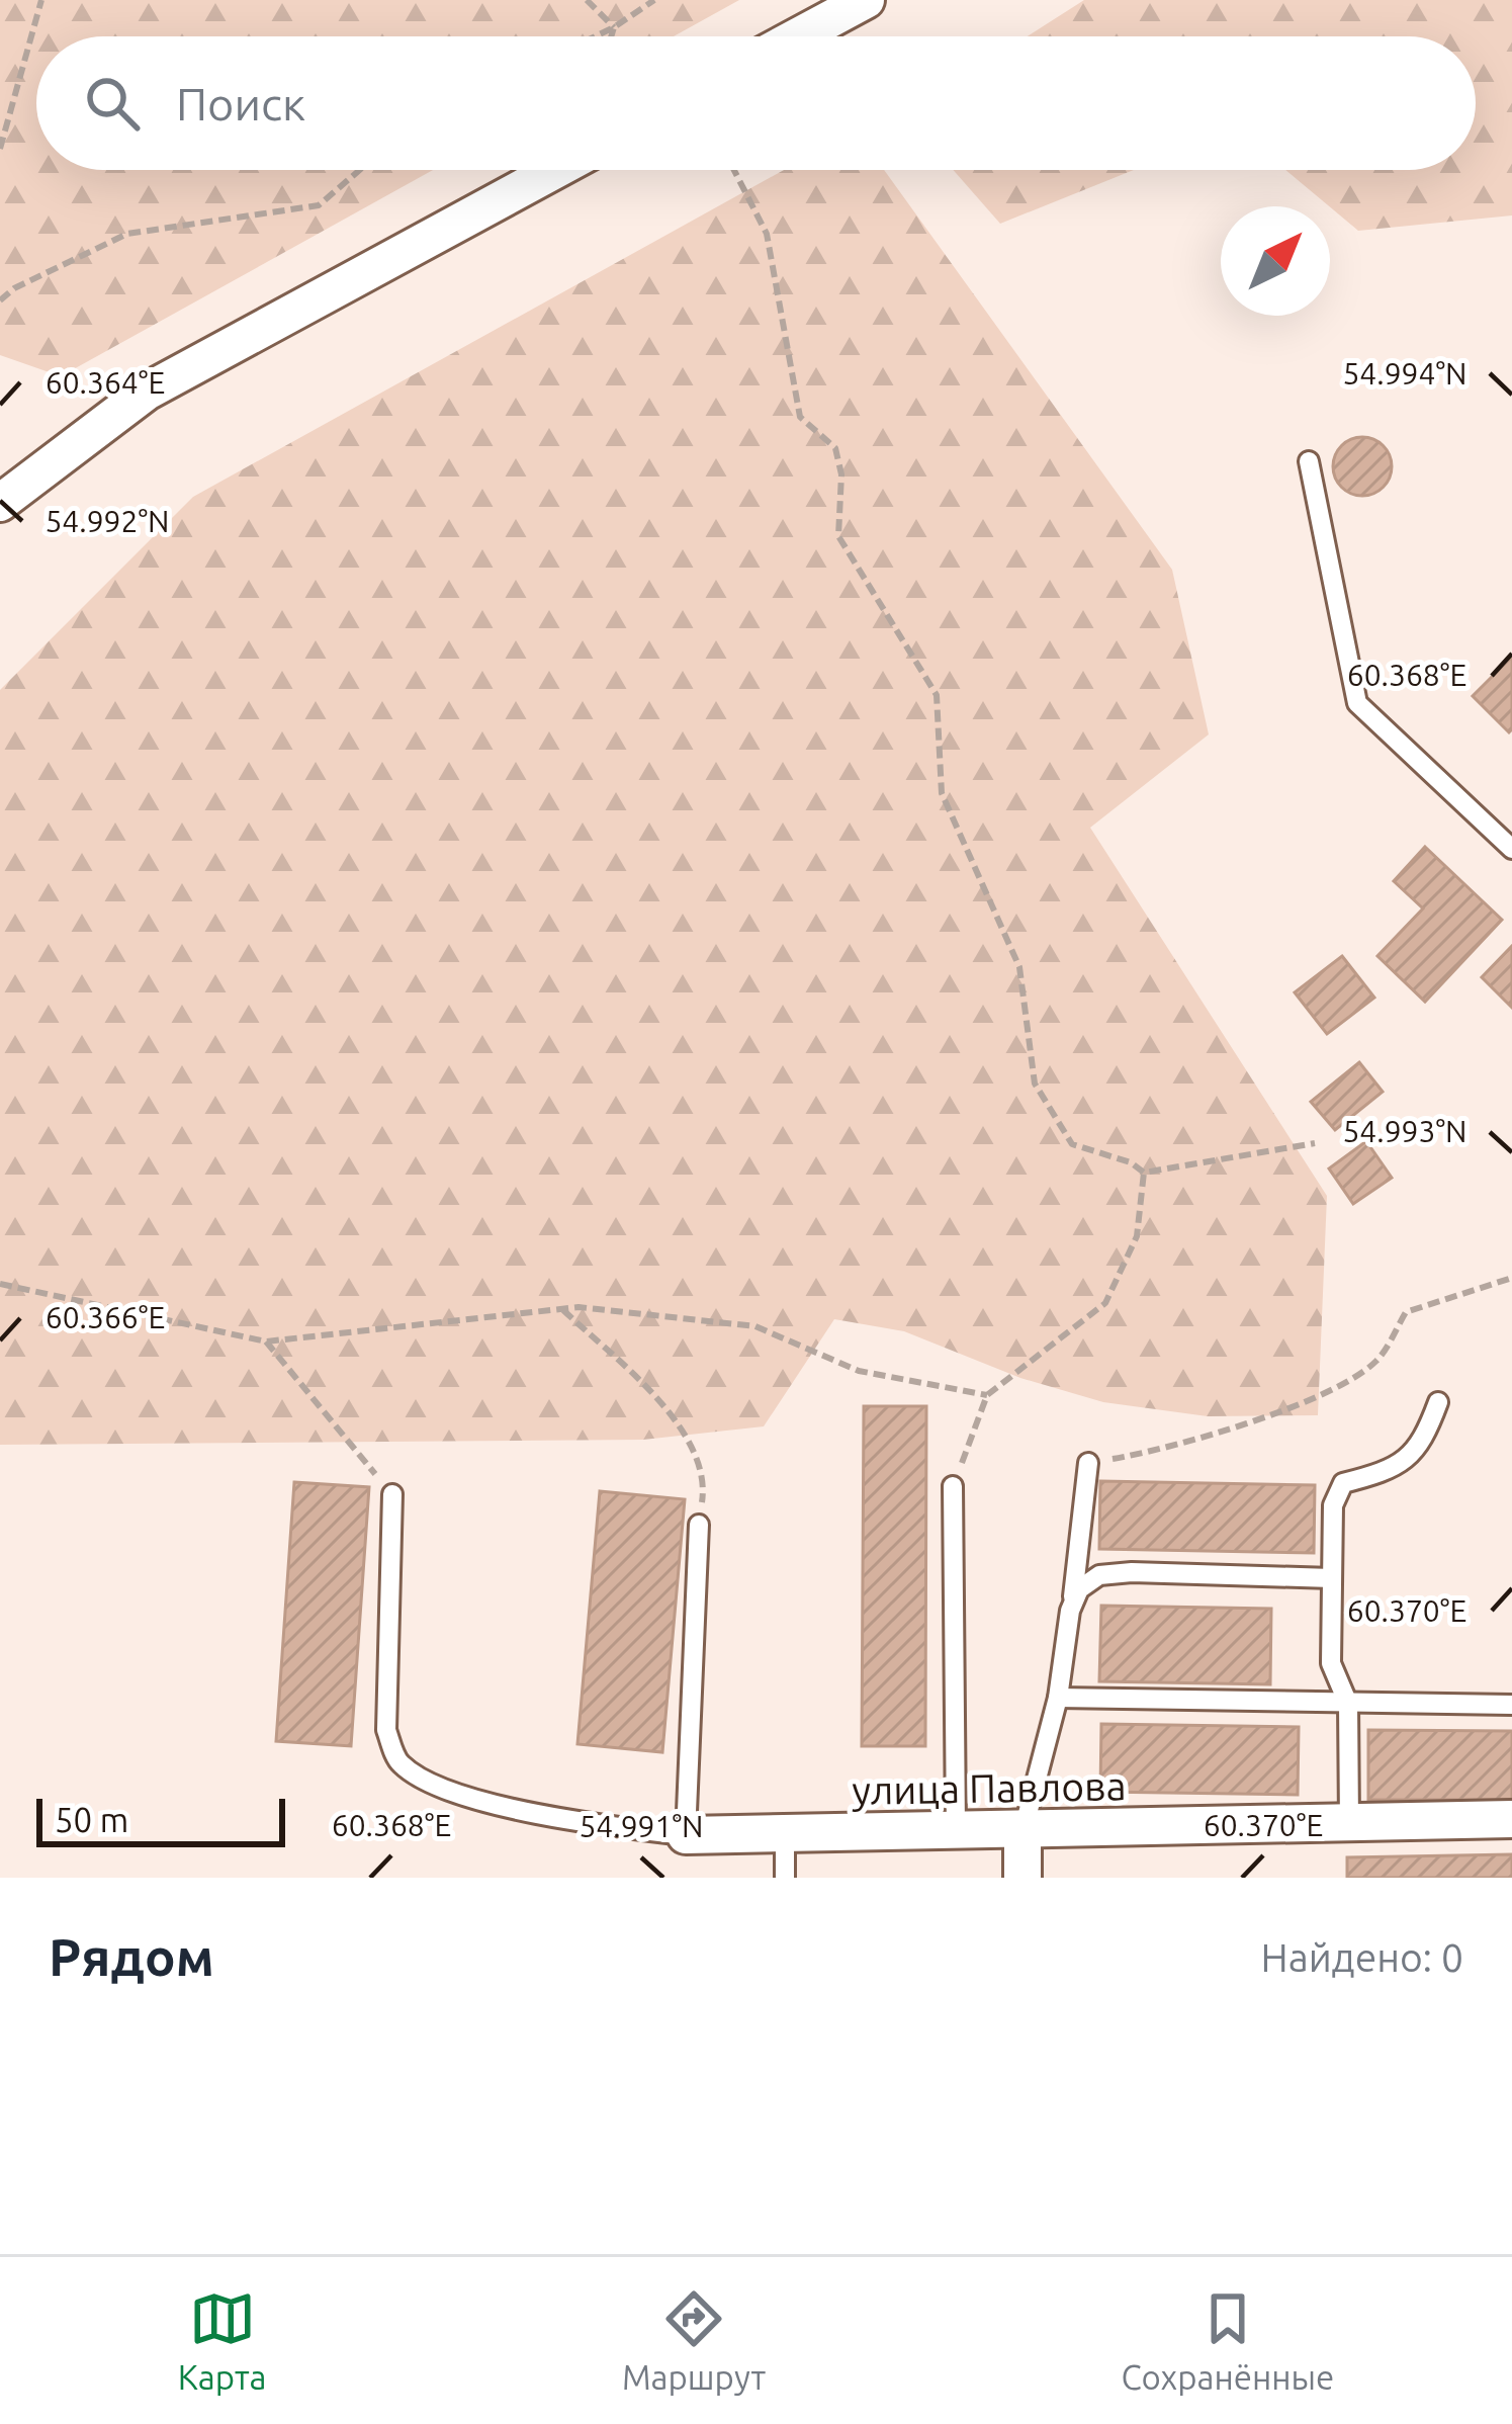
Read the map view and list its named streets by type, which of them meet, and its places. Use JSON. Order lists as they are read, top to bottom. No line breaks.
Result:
{"streets":{"street":["улица Павлова"]},"scale_bar":"50 m","north":"top right","page":{"search":"Поиск","scale":"50 m","heading":["Рядом","Найдено: 0"],"nav":["Карта","Маршрут","Сохранённые"]},"coordinates":["54.994°N","60.364°E","54.992°N","60.368°E","54.993°N","60.366°E","60.370°E","54.991°N"]}
